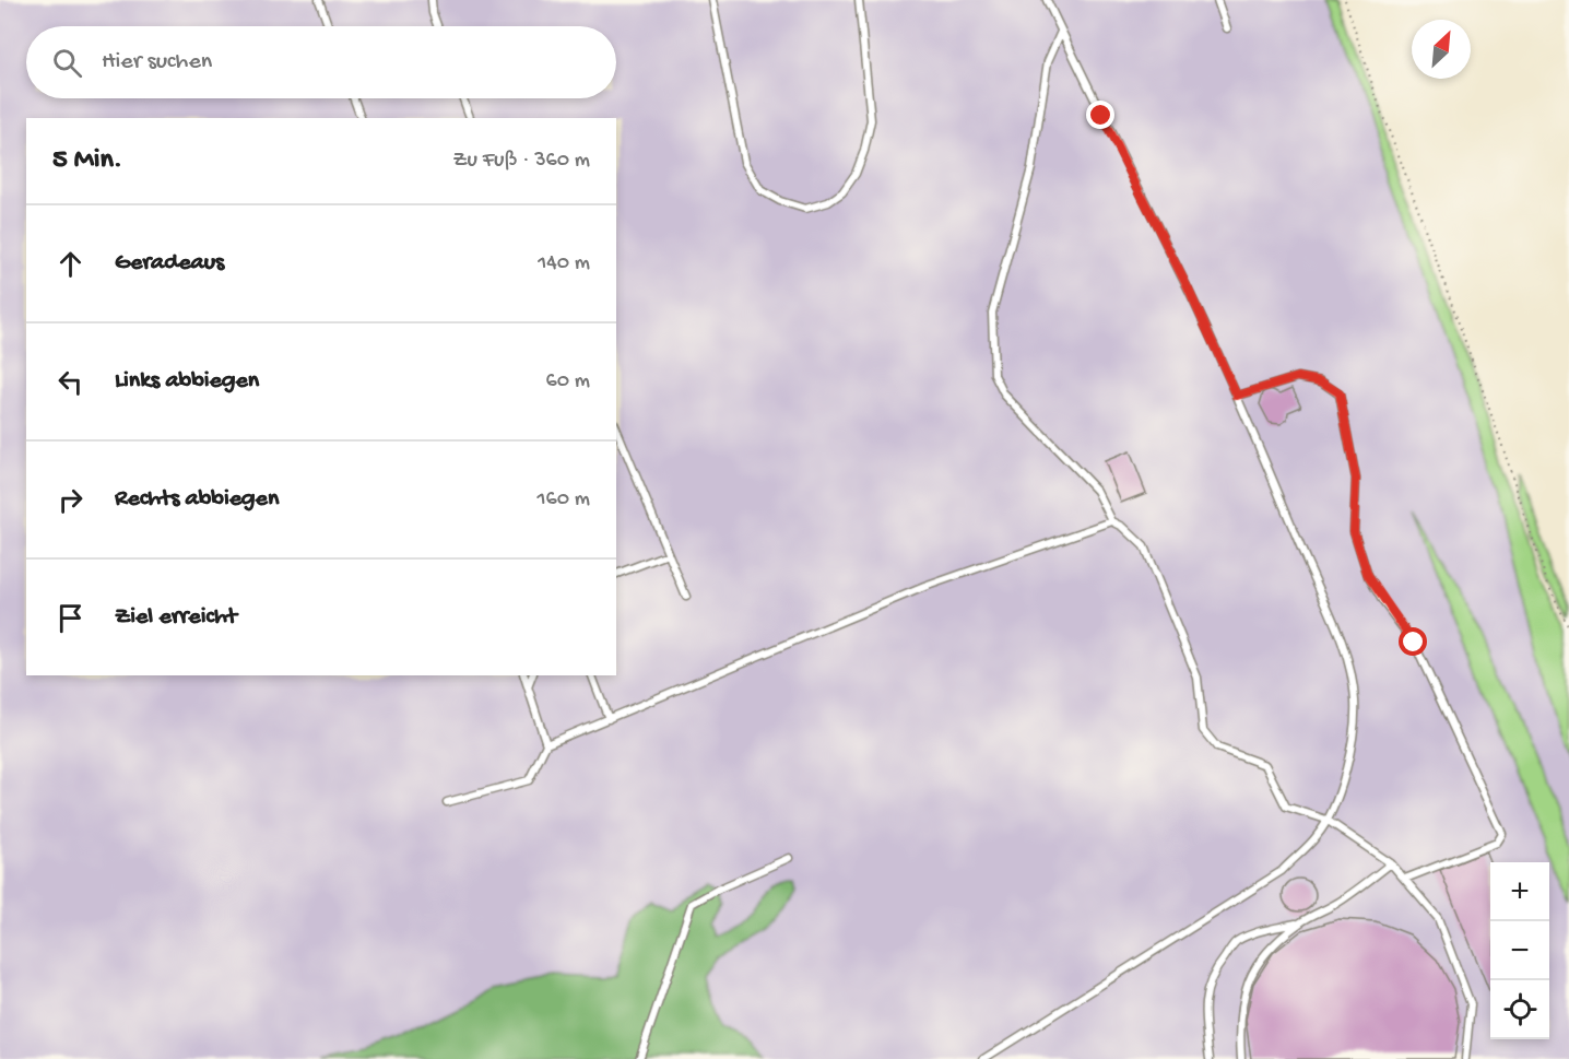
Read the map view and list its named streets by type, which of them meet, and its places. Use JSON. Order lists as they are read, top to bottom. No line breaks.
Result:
{"north":"top right","page":{"search":"Hier suchen","heading":["5 Min.","Zu Fuß · 360 m"],"list":[["Geradeaus","140 m"],["Links abbiegen","60 m"],["Rechts abbiegen","160 m"],"Ziel erreicht"],"map_buttons":["+","−"]}}
